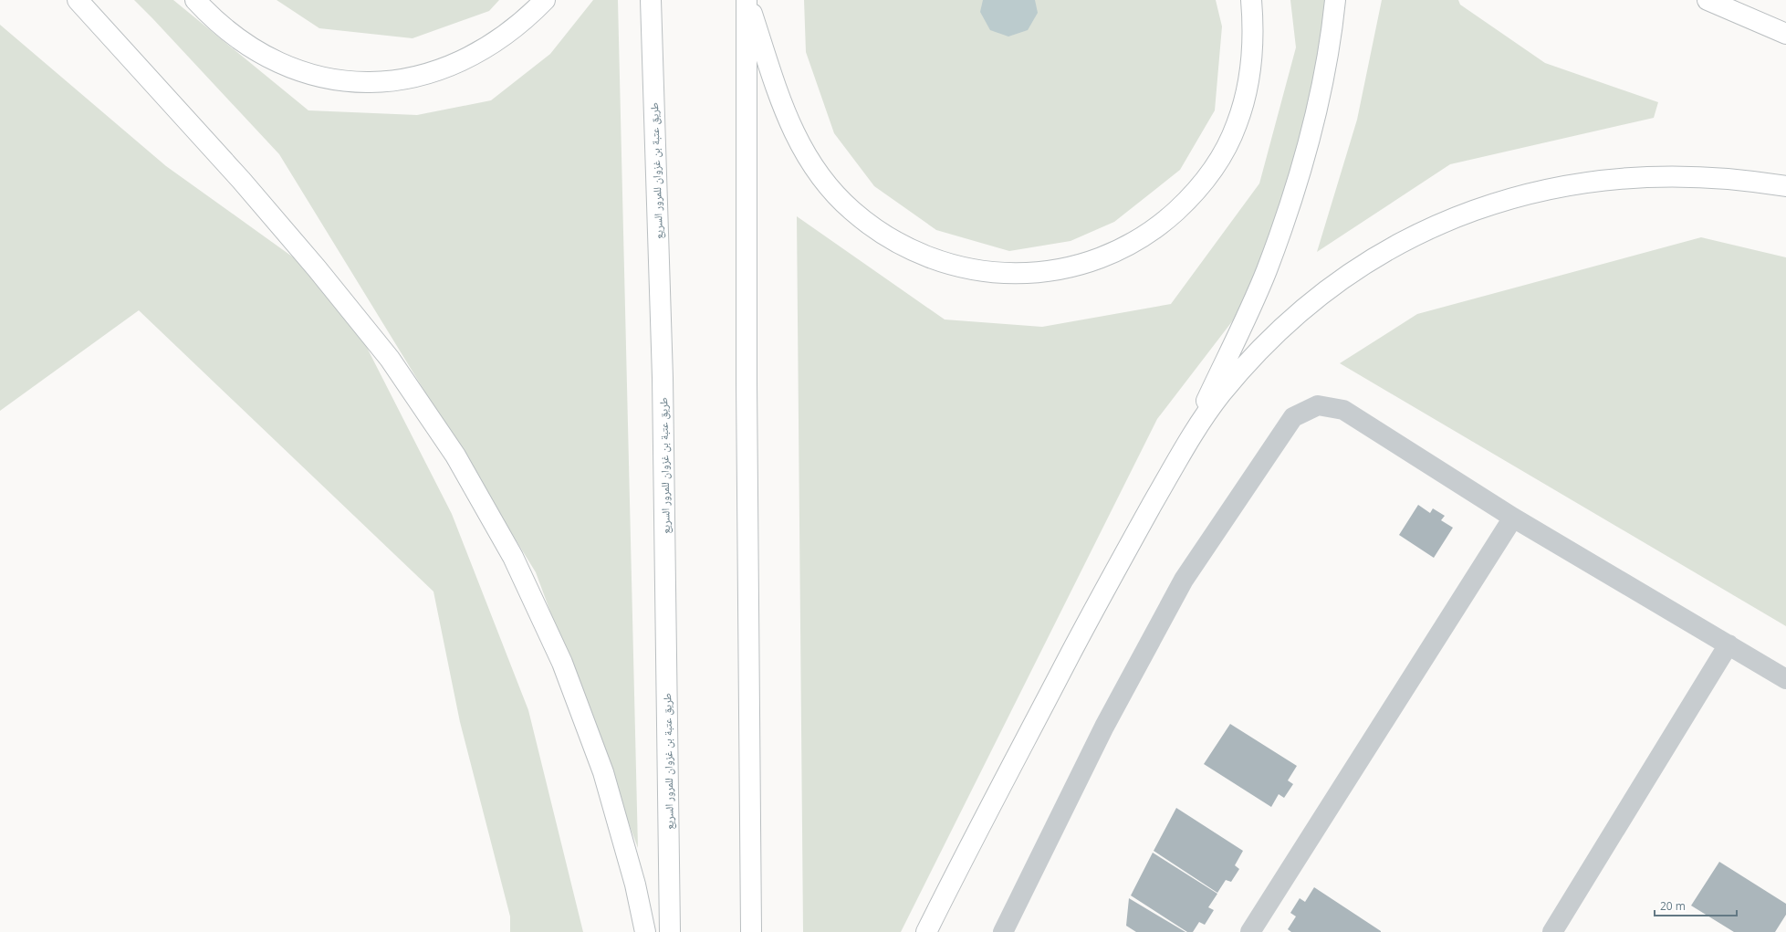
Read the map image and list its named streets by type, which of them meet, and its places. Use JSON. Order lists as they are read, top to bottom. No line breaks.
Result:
{"streets":{"highway":["طريق عتبة بن غزوان للمرور السريع"]},"scale_bar":"20 m"}
